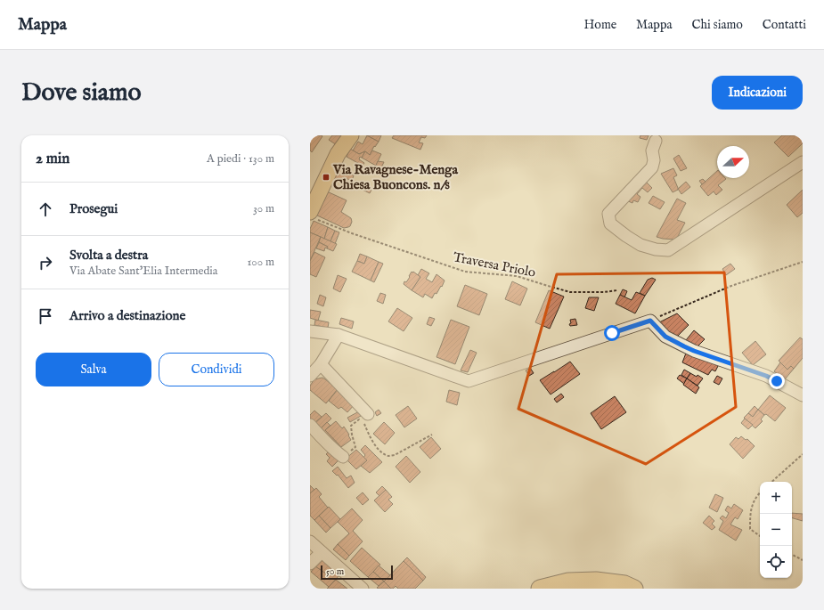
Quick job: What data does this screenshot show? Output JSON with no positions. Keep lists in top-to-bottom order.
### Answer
{
  "streets": {
    "path": ["Traversa Priolo"]
  },
  "places": {
    "transit": ["Via Ravagnese-Menga Chiesa Buoncons. n/s"]
  },
  "scale_bar": "50 m",
  "north": "right",
  "page": {
    "header": "Mappa",
    "nav": [
      "Home",
      "Mappa",
      "Chi siamo",
      "Contatti"
    ],
    "buttons": [
      "Indicazioni",
      ["Salva", "Condividi"]
    ],
    "title": "Dove siamo",
    "heading": ["2 min", "A piedi · 130 m"],
    "list": [
      ["Prosegui", "30 m"],
      ["Svolta a destra", "Via Abate Sant'Elia Intermedia", "100 m"],
      "Arrivo a destinazione"
    ],
    "map_buttons": ["+", "−"],
    "scale": "50 m"
  }
}
